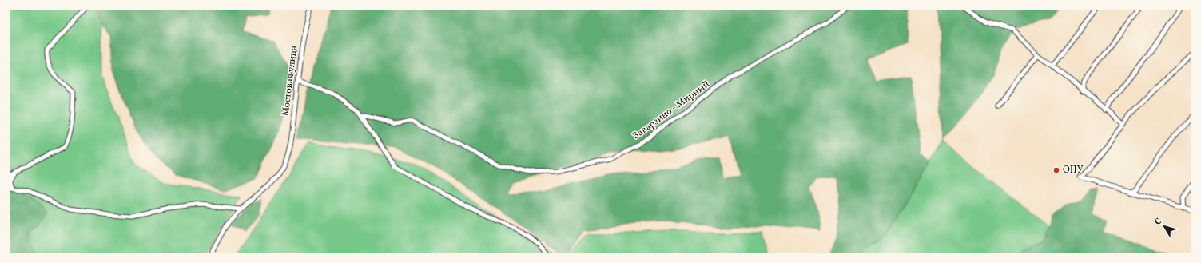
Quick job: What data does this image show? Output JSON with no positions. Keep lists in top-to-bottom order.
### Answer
{
  "streets": {
    "street": ["Мостовая улица", "Заварзино - Мирный"]
  },
  "places": ["ОПУ"],
  "north": "top left"
}
